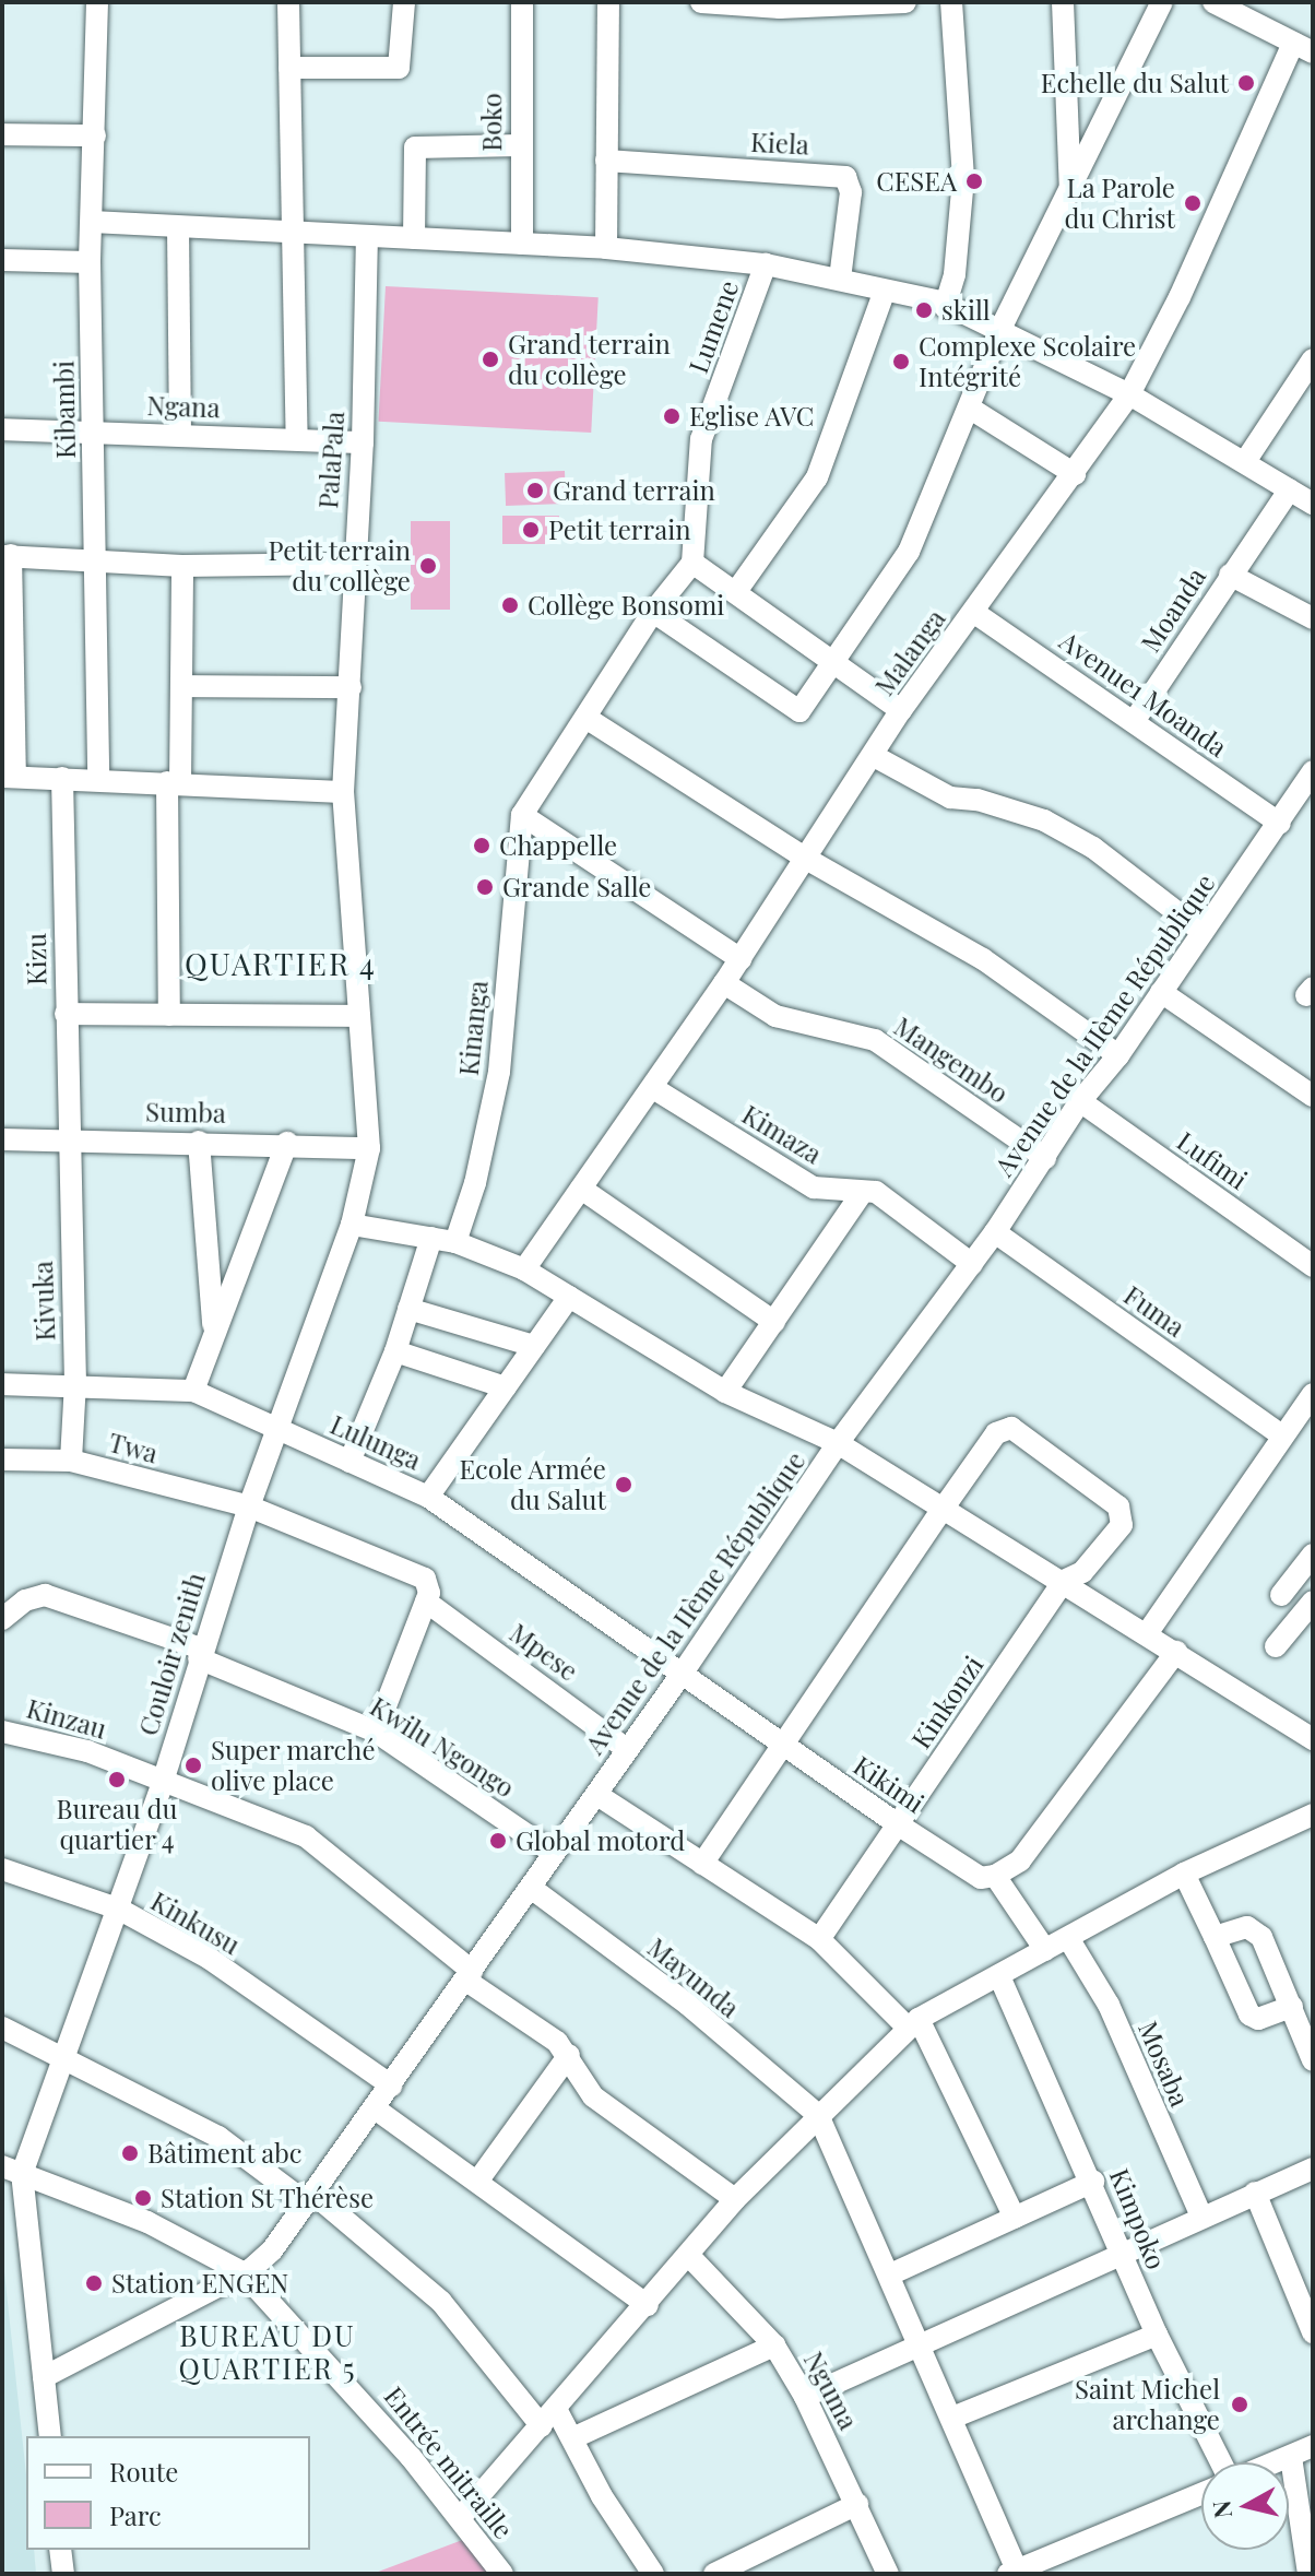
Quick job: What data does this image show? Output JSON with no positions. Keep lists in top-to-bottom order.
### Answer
{
  "streets": {
    "street": [
      "Boko",
      "Kiela",
      "Lumene",
      "Ngana",
      "Kibambi",
      "PalaPala",
      "Moanda",
      "Malanga",
      "Avenue1 Moanda",
      "Kizu",
      "Avenue de la IIème République",
      "Kinanga",
      "Mangembo",
      "Sumba",
      "Kimaza",
      "Lufimi",
      "Kivuka",
      "Fuma",
      "Lulunga",
      "Twa",
      "Mpese",
      "Couloir zenith",
      "Kinkonzi",
      "Kinzau",
      "Kwilu Ngongo",
      "Kikimi",
      "Kinkusu",
      "Mayunda",
      "Mosaba",
      "Kimpoko",
      "Nguma",
      "Entrée mitraille"
    ]
  },
  "crossings": [
    ["Lumene", "Kinanga"],
    ["Ngana", "Kibambi"],
    ["Ngana", "PalaPala"],
    ["Moanda", "Avenue1 Moanda"],
    ["Malanga", "Avenue1 Moanda"],
    ["Malanga", "Mangembo"],
    ["Malanga", "Kimaza"],
    ["Avenue1 Moanda", "Avenue de la IIème République"],
    ["Kizu", "Sumba"],
    ["Kizu", "Kivuka"],
    ["Avenue de la IIème République", "Mangembo"],
    ["Avenue de la IIème République", "Kimaza"],
    ["Avenue de la IIème République", "Lufimi"],
    ["Avenue de la IIème République", "Fuma"],
    ["Avenue de la IIème République", "Lulunga"],
    ["Avenue de la IIème République", "Mpese"],
    ["Avenue de la IIème République", "Kwilu Ngongo"],
    ["Avenue de la IIème République", "Kikimi"],
    ["Avenue de la IIème République", "Kinkusu"],
    ["Avenue de la IIème République", "Mayunda"],
    ["Avenue de la IIème République", "Entrée mitraille"],
    ["Sumba", "Kivuka"],
    ["Sumba", "Couloir zenith"],
    ["Kivuka", "Lulunga"],
    ["Kivuka", "Twa"],
    ["Lulunga", "Couloir zenith"],
    ["Lulunga", "Kikimi"],
    ["Twa", "Mpese"],
    ["Twa", "Couloir zenith"],
    ["Mpese", "Couloir zenith"],
    ["Couloir zenith", "Kinzau"],
    ["Couloir zenith", "Kwilu Ngongo"],
    ["Couloir zenith", "Kinkusu"],
    ["Kinkonzi", "Kikimi"]
  ],
  "districts": ["QUARTIER 4", "BUREAU DU QUARTIER 5"],
  "places": [
    "Echelle du Salut",
    "CESEA",
    "La Parole du Christ",
    "skill",
    "Grand terrain du collège",
    "Complexe Scolaire Intégrité",
    "Eglise AVC",
    "Grand terrain",
    "Petit terrain",
    "Petit terrain du collège",
    "Collège Bonsomi",
    "Chappelle",
    "Grande Salle",
    "Ecole Armée du Salut",
    "Super marché olive place",
    "Bureau du quartier 4",
    "Global motord",
    "Bâtiment abc",
    "Station St Thérèse",
    "Station ENGEN",
    "Saint Michel archange"
  ],
  "legend": ["Route", "Parc"],
  "north": "left"
}
